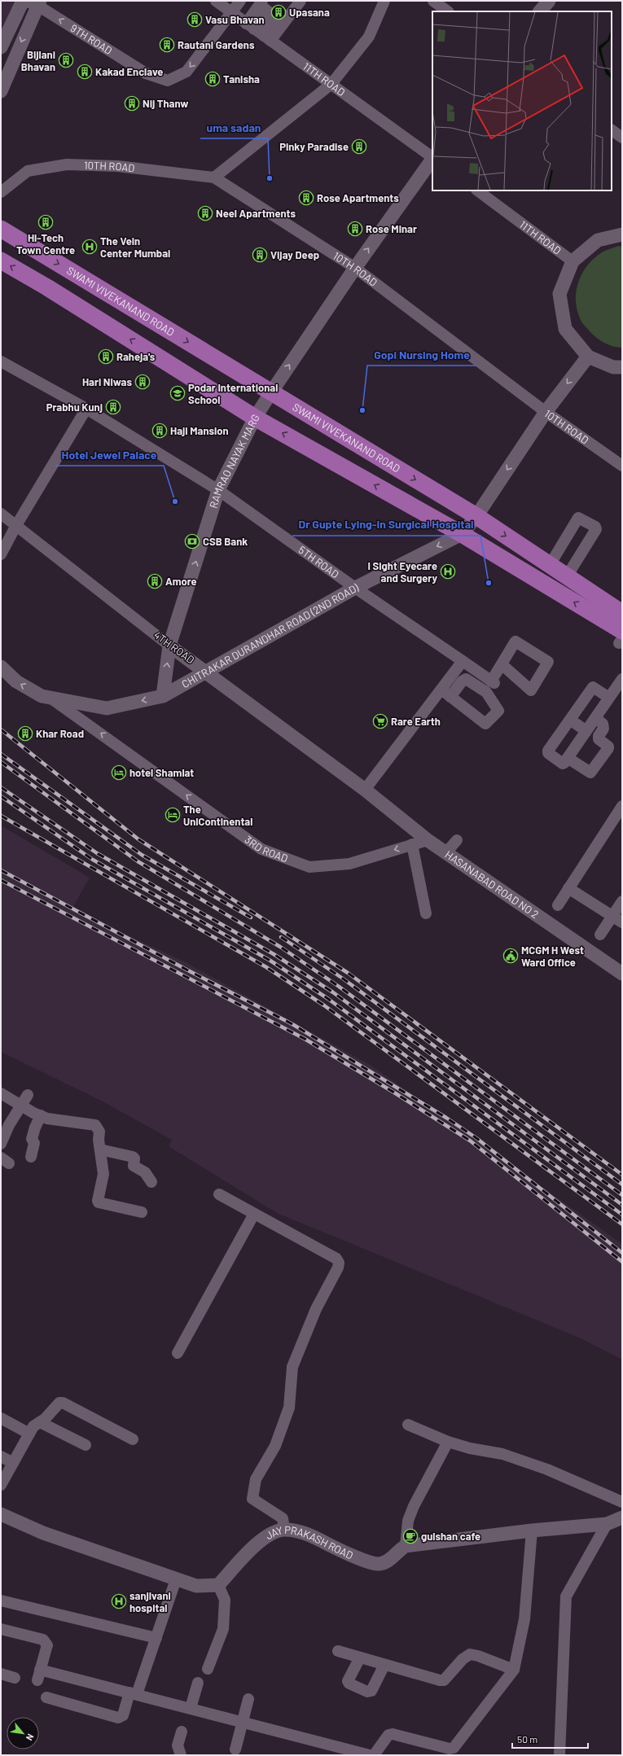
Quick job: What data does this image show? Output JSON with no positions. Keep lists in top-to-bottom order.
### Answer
{
  "streets": {
    "main road": ["SWAMI VIVEKANAND ROAD"],
    "street": [
      "9TH ROAD",
      "11TH ROAD",
      "10TH ROAD",
      "RAMRAO NAYAK MARG",
      "5TH ROAD",
      "CHITRAKAR DURANDHAR ROAD (2ND ROAD)",
      "4TH ROAD",
      "3RD ROAD",
      "HASANABAD ROAD NO 2",
      "JAY PRAKASH ROAD"
    ]
  },
  "crossings": [
    ["9TH ROAD", "11TH ROAD"],
    ["10TH ROAD", "RAMRAO NAYAK MARG"],
    ["10TH ROAD", "CHITRAKAR DURANDHAR ROAD (2ND ROAD)"],
    ["SWAMI VIVEKANAND ROAD", "RAMRAO NAYAK MARG"],
    ["SWAMI VIVEKANAND ROAD", "CHITRAKAR DURANDHAR ROAD (2ND ROAD)"],
    ["RAMRAO NAYAK MARG", "5TH ROAD"],
    ["RAMRAO NAYAK MARG", "CHITRAKAR DURANDHAR ROAD (2ND ROAD)"],
    ["RAMRAO NAYAK MARG", "4TH ROAD"],
    ["5TH ROAD", "CHITRAKAR DURANDHAR ROAD (2ND ROAD)"],
    ["CHITRAKAR DURANDHAR ROAD (2ND ROAD)", "4TH ROAD"],
    ["CHITRAKAR DURANDHAR ROAD (2ND ROAD)", "3RD ROAD"],
    ["4TH ROAD", "HASANABAD ROAD NO 2"],
    ["3RD ROAD", "HASANABAD ROAD NO 2"]
  ],
  "one_way": [
    "9TH ROAD",
    "RAMRAO NAYAK MARG",
    "CHITRAKAR DURANDHAR ROAD (2ND ROAD)",
    "3RD ROAD"
  ],
  "places": {
    "building": [
      "Upasana",
      "Vasu Bhavan",
      "Rautani Gardens",
      "Bijlani Bhavan",
      "Kakad Enclave",
      "Tanisha",
      "Nij Thanw",
      "Pinky Paradise",
      "Rose Apartments",
      "Neel Apartments",
      "Hi-Tech Town Centre",
      "Rose Minar",
      "Vijay Deep",
      "Raheja's",
      "Hari Niwas",
      "Prabhu Kunj",
      "Haji Mansion",
      "Amore",
      "Khar Road"
    ],
    "other": [
      "uma sadan",
      "Gopi Nursing Home",
      "Hotel Jewel Palace",
      "Dr Gupte Lying-In Surgical Hospital"
    ],
    "hospital": ["The Vein Center Mumbai", "I Sight Eyecare and Surgery", "sanjivani hospital"],
    "school or university": ["Podar International School"],
    "bank": ["CSB Bank"],
    "supermarket": ["Rare Earth"],
    "hotel": ["hotel Shamlat", "The UniContinental"],
    "public building": ["MCGM H West Ward Office"],
    "cafe": ["gulshan cafe"]
  },
  "scale_bar": "50 m",
  "north": "bottom right"
}
